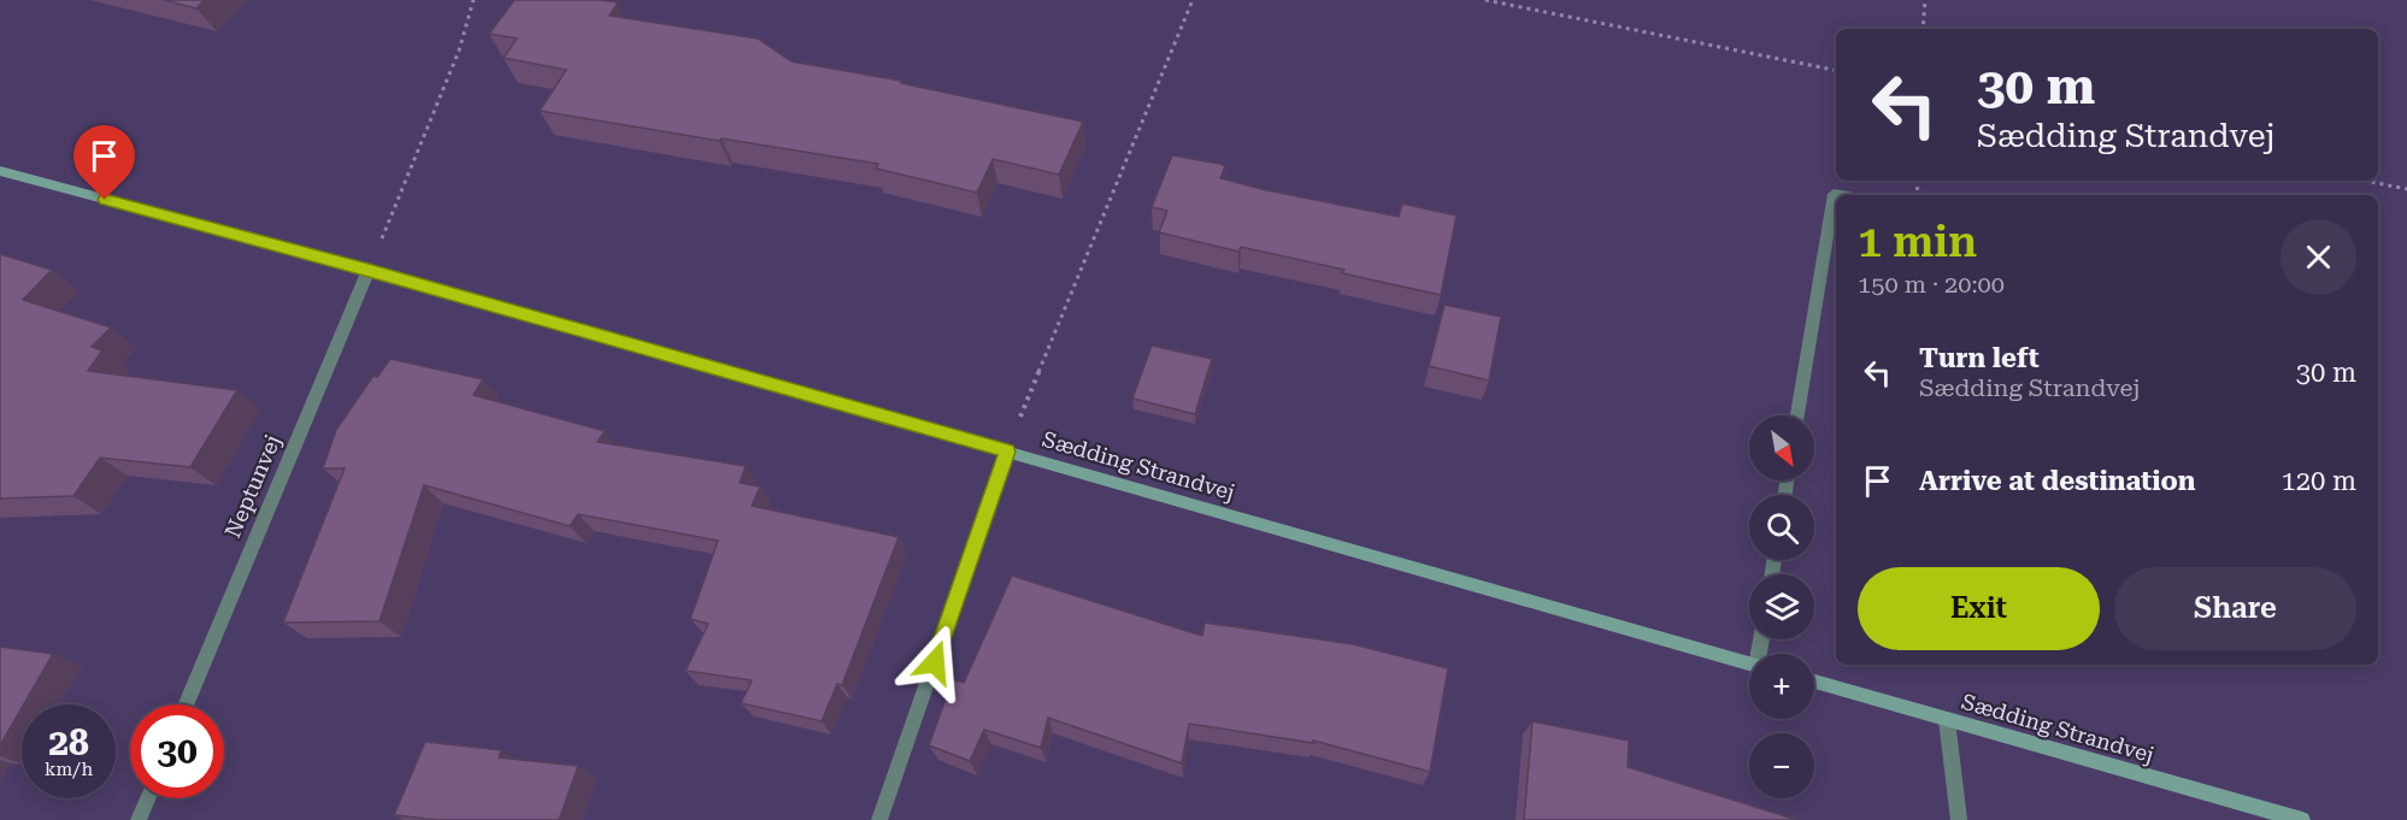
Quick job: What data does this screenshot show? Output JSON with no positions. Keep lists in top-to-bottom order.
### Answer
{
  "streets": {
    "street": ["Sædding Strandvej", "Neptunvej"]
  },
  "crossings": [
    ["Sædding Strandvej", "Neptunvej"]
  ],
  "north": "bottom right",
  "page": {
    "turn": ["30 m", "Sædding Strandvej"],
    "heading": ["1 min", "150 m · 20:00"],
    "list": [
      {
        "name": "Turn left",
        "note": "Sædding Strandvej",
        "value": "30 m"
      },
      {
        "name": "Arrive at destination",
        "value": "120 m"
      }
    ],
    "map_buttons": ["+", "−"],
    "buttons": ["Exit", "Share"],
    "speed": "28 km/h",
    "limit": "30"
  }
}
